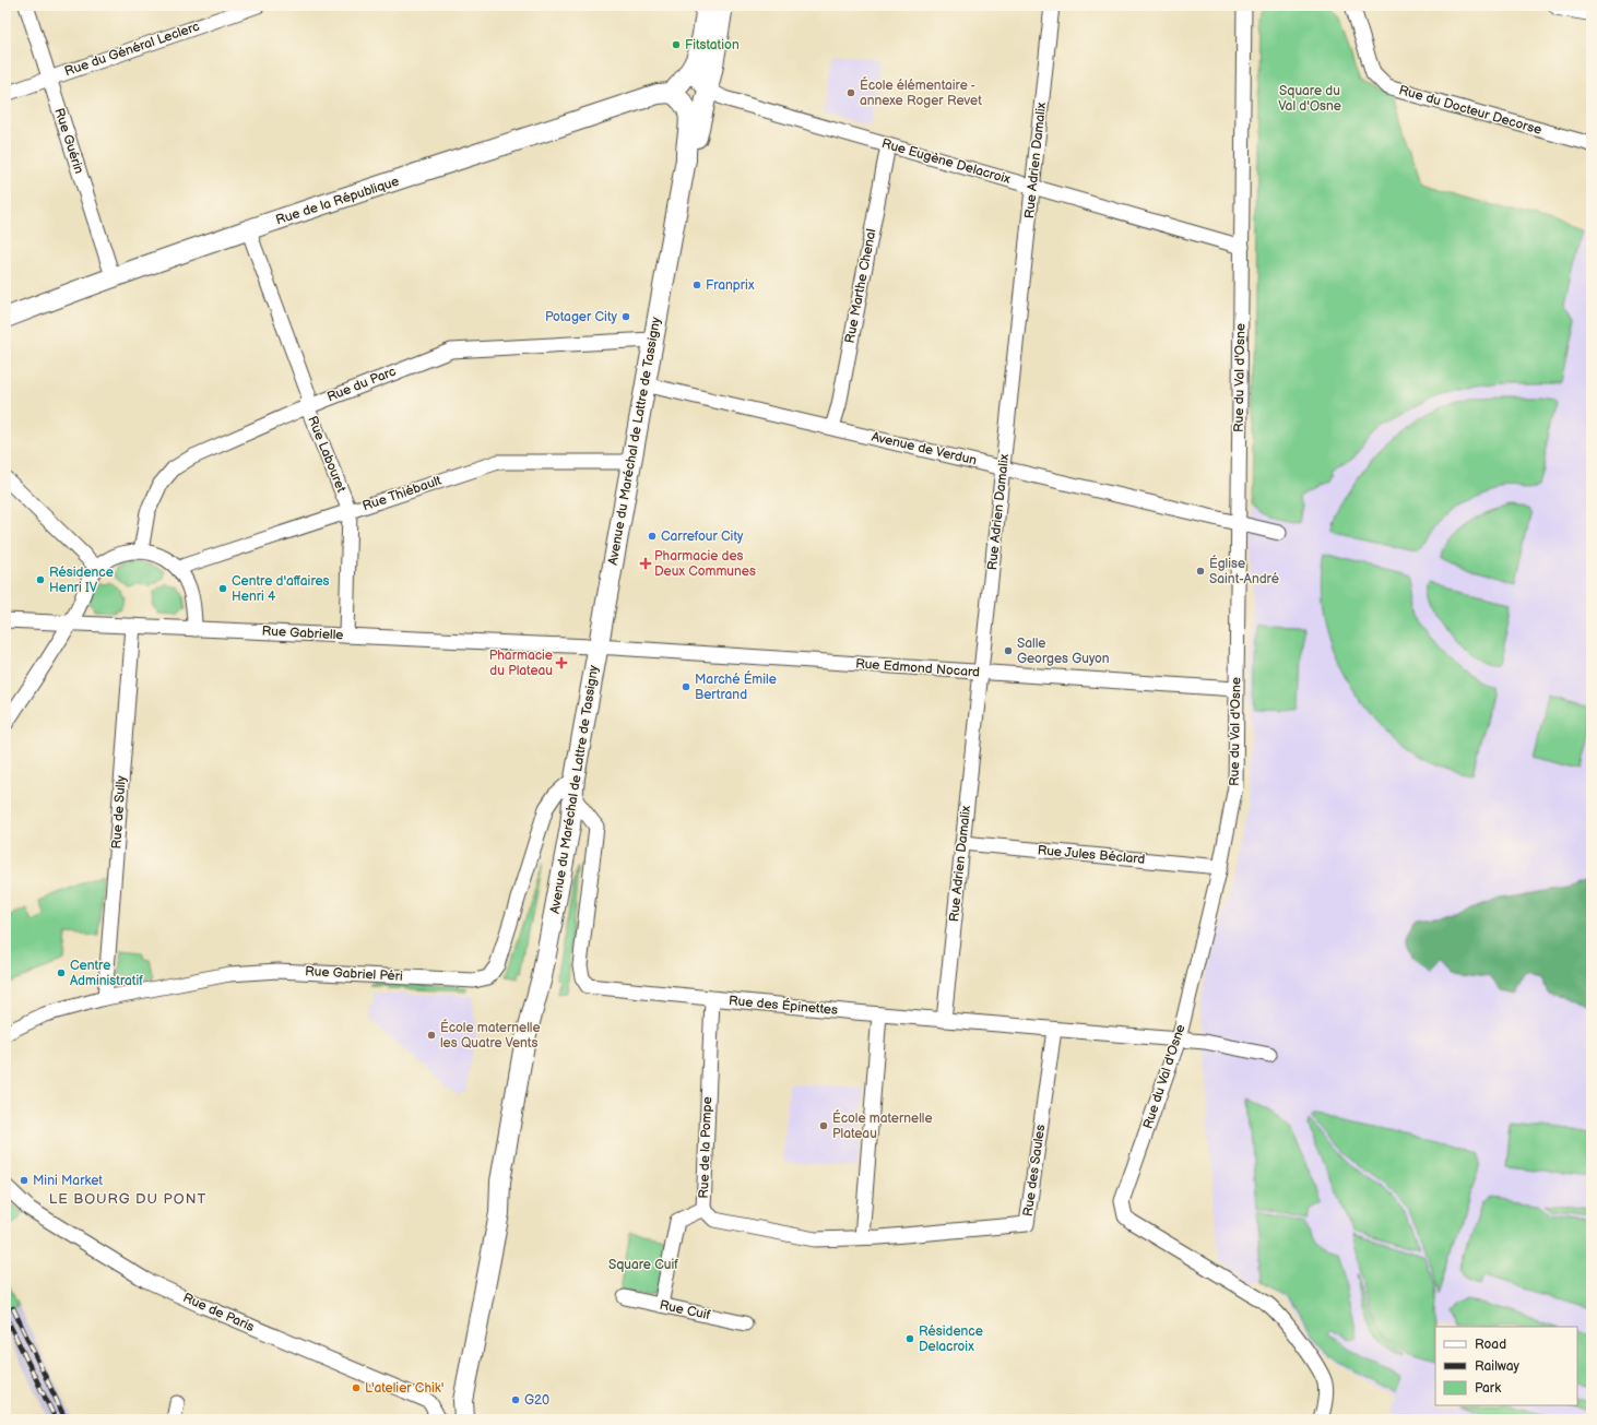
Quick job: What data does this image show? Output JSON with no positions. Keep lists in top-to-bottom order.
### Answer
{
  "streets": {
    "main road": ["Rue de la République", "Avenue du Maréchal de Lattre de Tassigny"],
    "street": [
      "Rue du Général Leclerc",
      "Rue du Docteur Decorse",
      "Rue Guérin",
      "Rue Adrien Damalix",
      "Rue Eugène Delacroix",
      "Rue Marthe Chenal",
      "Rue du Val d'Osne",
      "Rue du Parc",
      "Avenue de Verdun",
      "Rue Labouret",
      "Rue Thiébault",
      "Rue Gabrielle",
      "Rue Edmond Nocard",
      "Rue de Sully",
      "Rue Jules Béclard",
      "Rue Gabriel Péri",
      "Rue des Épinettes",
      "Rue de la Pompe",
      "Rue des Saules",
      "Rue Cuif",
      "Rue de Paris"
    ]
  },
  "crossings": [
    ["Rue du Général Leclerc", "Rue Guérin"],
    ["Rue Guérin", "Rue de la République"],
    ["Rue Adrien Damalix", "Rue Eugène Delacroix"],
    ["Rue Adrien Damalix", "Avenue de Verdun"],
    ["Rue Adrien Damalix", "Rue Edmond Nocard"],
    ["Rue Adrien Damalix", "Rue Jules Béclard"],
    ["Rue Adrien Damalix", "Rue des Épinettes"],
    ["Rue Eugène Delacroix", "Rue Marthe Chenal"],
    ["Rue Eugène Delacroix", "Rue du Val d'Osne"],
    ["Rue Eugène Delacroix", "Avenue du Maréchal de Lattre de Tassigny"],
    ["Rue de la République", "Avenue du Maréchal de Lattre de Tassigny"],
    ["Rue de la République", "Rue Labouret"],
    ["Rue Marthe Chenal", "Avenue de Verdun"],
    ["Rue du Val d'Osne", "Avenue de Verdun"],
    ["Rue du Val d'Osne", "Rue Edmond Nocard"],
    ["Rue du Val d'Osne", "Rue Jules Béclard"],
    ["Rue du Val d'Osne", "Rue des Épinettes"],
    ["Rue du Parc", "Avenue du Maréchal de Lattre de Tassigny"],
    ["Rue du Parc", "Rue Labouret"],
    ["Avenue du Maréchal de Lattre de Tassigny", "Avenue de Verdun"],
    ["Avenue du Maréchal de Lattre de Tassigny", "Rue Thiébault"],
    ["Avenue du Maréchal de Lattre de Tassigny", "Rue Gabrielle"],
    ["Avenue du Maréchal de Lattre de Tassigny", "Rue Edmond Nocard"],
    ["Avenue du Maréchal de Lattre de Tassigny", "Rue Gabriel Péri"],
    ["Avenue du Maréchal de Lattre de Tassigny", "Rue des Épinettes"],
    ["Rue Labouret", "Rue Thiébault"],
    ["Rue Labouret", "Rue Gabrielle"],
    ["Rue Gabrielle", "Rue Edmond Nocard"],
    ["Rue Gabrielle", "Rue de Sully"],
    ["Rue de Sully", "Rue Gabriel Péri"],
    ["Rue des Épinettes", "Rue de la Pompe"],
    ["Rue des Épinettes", "Rue des Saules"],
    ["Rue de la Pompe", "Rue Cuif"]
  ],
  "districts": ["LE BOURG DU PONT"],
  "parks": ["Square du Val d'Osne", "Square Cuif"],
  "places": {
    "other": [
      "Fitstation",
      "École élémentaire - annexe Roger Revet",
      "Franprix",
      "Potager City",
      "Carrefour City",
      "Église Saint-André",
      "Résidence Henri IV",
      "Centre d'affaires Henri 4",
      "Salle Georges Guyon",
      "Marché Émile Bertrand",
      "Centre Administratif",
      "École maternelle les Quatre Vents",
      "École maternelle Plateau",
      "Mini Market",
      "Résidence Delacroix",
      "L'atelier Chik'",
      "G20"
    ],
    "health": ["Pharmacie des Deux Communes", "Pharmacie du Plateau"]
  },
  "legend": ["Road", "Railway", "Park"]
}
